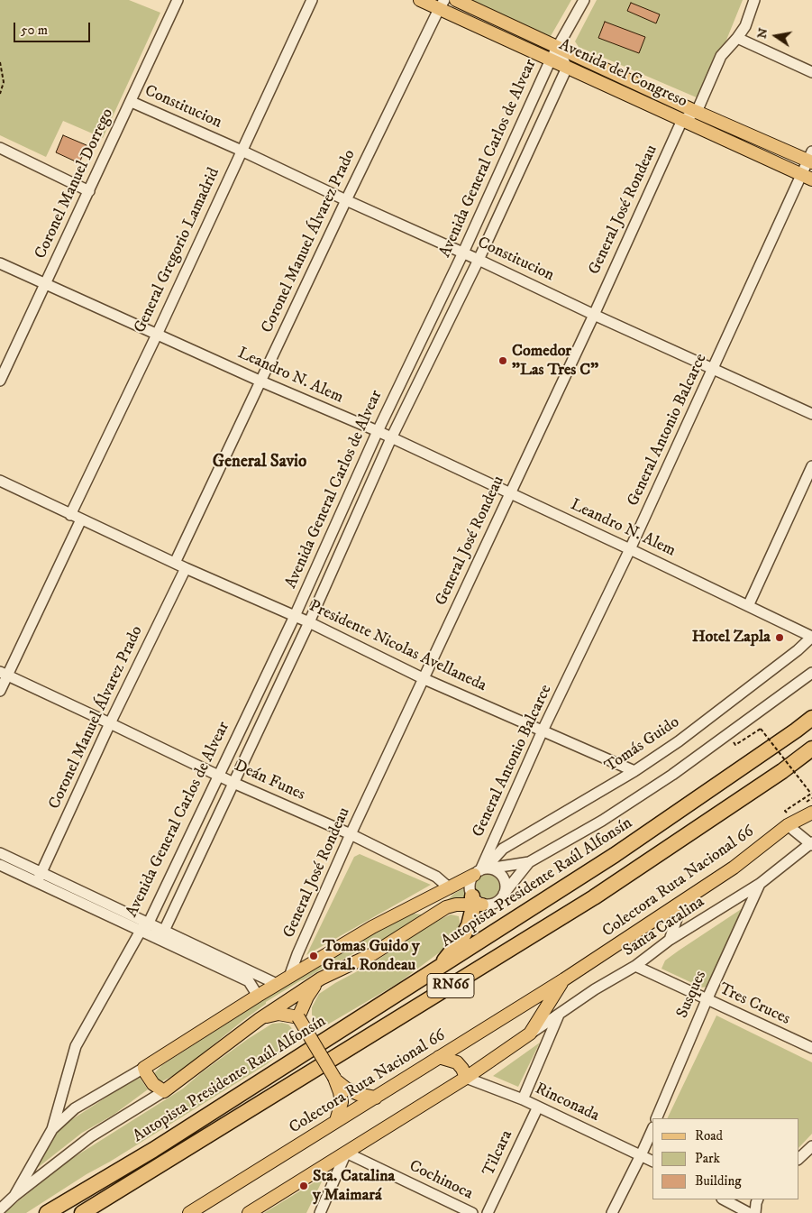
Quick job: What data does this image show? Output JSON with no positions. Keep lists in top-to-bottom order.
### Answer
{
  "streets": {
    "highway": ["Autopista Presidente Raúl Alfonsín", "RN66"],
    "main road": ["Avenida del Congreso", "Colectora Ruta Nacional 66"],
    "street": [
      "Constitucion",
      "Avenida General Carlos de Alvear",
      "Coronel Manuel Dorrego",
      "General José Rondeau",
      "Coronel Manuel Álvarez Prado",
      "General Gregorio Lamadrid",
      "Leandro N. Alem",
      "General Antonio Balcarce",
      "Presidente Nicolas Avellaneda",
      "Tomás Guido",
      "Deán Funes",
      "Santa Catalina",
      "Susques",
      "Tres Cruces",
      "Rinconada",
      "Tilcara",
      "Cochinoca"
    ]
  },
  "crossings": [
    ["Avenida del Congreso", "Avenida General Carlos de Alvear"],
    ["Avenida del Congreso", "General José Rondeau"],
    ["Avenida del Congreso", "Coronel Manuel Álvarez Prado"],
    ["Avenida del Congreso", "General Antonio Balcarce"],
    ["Constitucion", "Avenida General Carlos de Alvear"],
    ["Constitucion", "Coronel Manuel Dorrego"],
    ["Constitucion", "General José Rondeau"],
    ["Constitucion", "Coronel Manuel Álvarez Prado"],
    ["Constitucion", "General Gregorio Lamadrid"],
    ["Constitucion", "General Antonio Balcarce"],
    ["Avenida General Carlos de Alvear", "Leandro N. Alem"],
    ["Avenida General Carlos de Alvear", "Presidente Nicolas Avellaneda"],
    ["Avenida General Carlos de Alvear", "Deán Funes"],
    ["Coronel Manuel Dorrego", "Leandro N. Alem"],
    ["General José Rondeau", "Leandro N. Alem"],
    ["General José Rondeau", "Presidente Nicolas Avellaneda"],
    ["General José Rondeau", "Deán Funes"],
    ["Coronel Manuel Álvarez Prado", "Leandro N. Alem"],
    ["Coronel Manuel Álvarez Prado", "Presidente Nicolas Avellaneda"],
    ["Coronel Manuel Álvarez Prado", "Deán Funes"],
    ["General Gregorio Lamadrid", "Leandro N. Alem"],
    ["General Gregorio Lamadrid", "Presidente Nicolas Avellaneda"],
    ["Leandro N. Alem", "General Antonio Balcarce"],
    ["Leandro N. Alem", "Tomás Guido"],
    ["General Antonio Balcarce", "Presidente Nicolas Avellaneda"],
    ["General Antonio Balcarce", "Tomás Guido"],
    ["Presidente Nicolas Avellaneda", "Tomás Guido"],
    ["Colectora Ruta Nacional 66", "Santa Catalina"],
    ["Colectora Ruta Nacional 66", "Rinconada"],
    ["Colectora Ruta Nacional 66", "Cochinoca"],
    ["Santa Catalina", "Susques"],
    ["Santa Catalina", "Tres Cruces"],
    ["Susques", "Tres Cruces"],
    ["Rinconada", "Tilcara"]
  ],
  "districts": ["General Savio"],
  "places": [
    "Comedor \"Las Tres C\"",
    "Hotel Zapla",
    "Tomas Guido y Gral. Rondeau",
    "Sta. Catalina y Maimará"
  ],
  "legend": ["Road", "Park", "Building"],
  "scale_bar": "50 m",
  "north": "left"
}
